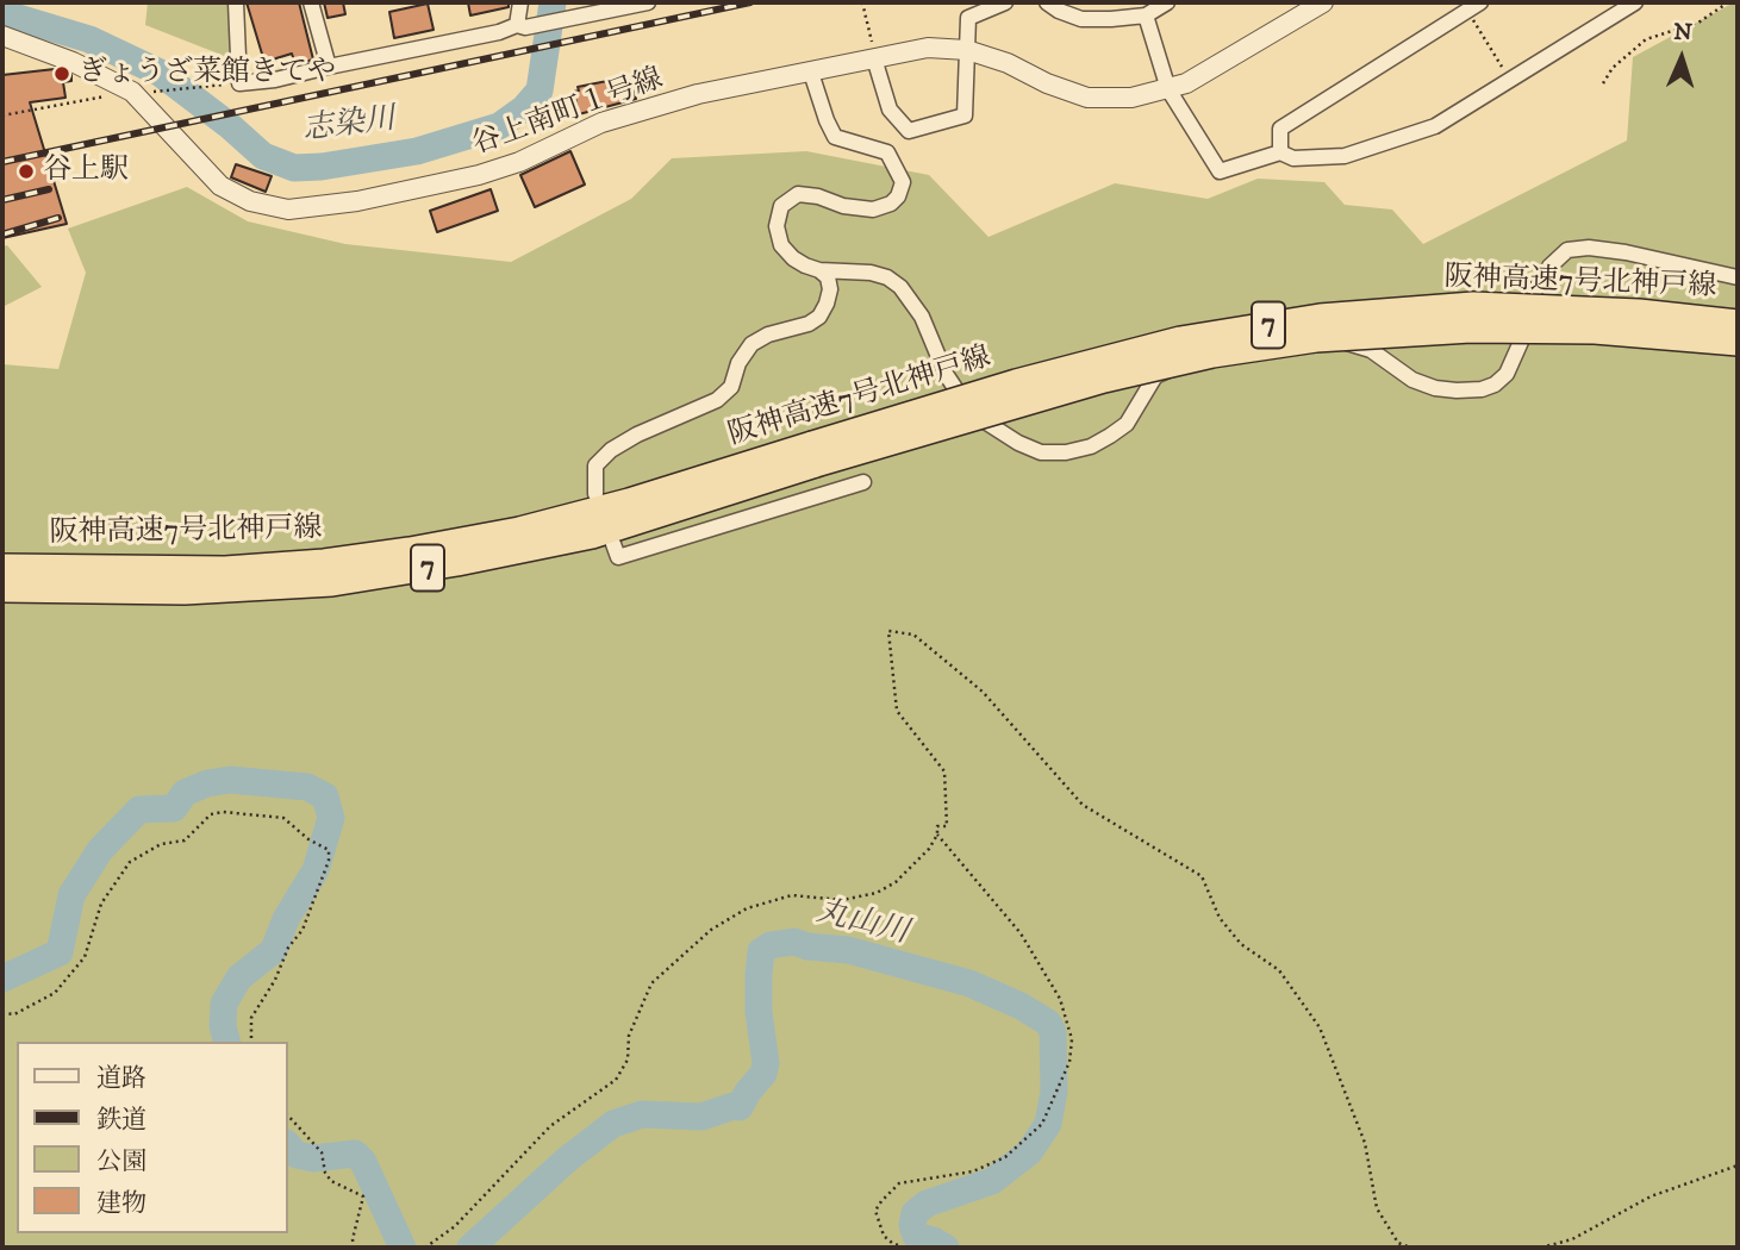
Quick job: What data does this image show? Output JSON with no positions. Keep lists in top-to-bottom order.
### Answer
{
  "streets": {
    "highway": ["阪神高速7号北神戸線", "7"],
    "street": ["谷上南町１号線"]
  },
  "water": ["志染川", "丸山川"],
  "places": ["ぎょうざ菜館きてや", "谷上駅"],
  "legend": [
    "道路",
    "鉄道",
    "公園",
    "建物"
  ],
  "north": "top"
}
